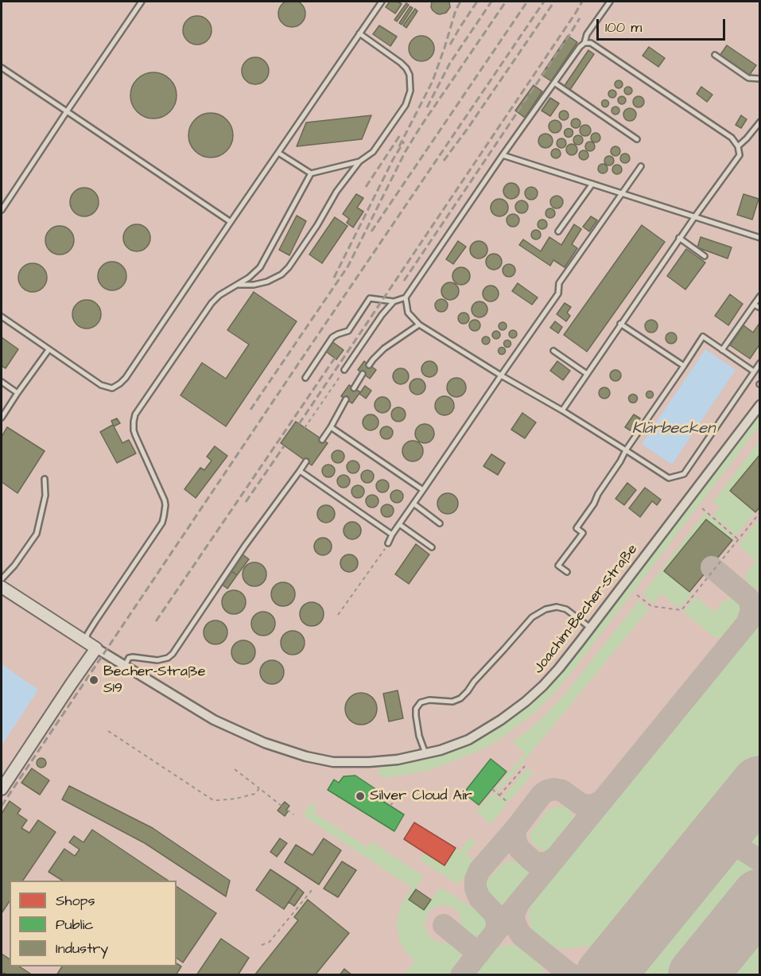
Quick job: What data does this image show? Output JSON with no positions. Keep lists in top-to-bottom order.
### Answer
{
  "streets": {
    "street": ["Joachim-Becher-Straße"]
  },
  "water": ["Klärbecken"],
  "places": ["Becher-Straße S19", "Silver Cloud Air"],
  "legend": ["Shops", "Public", "Industry"],
  "scale_bar": "100 m"
}
